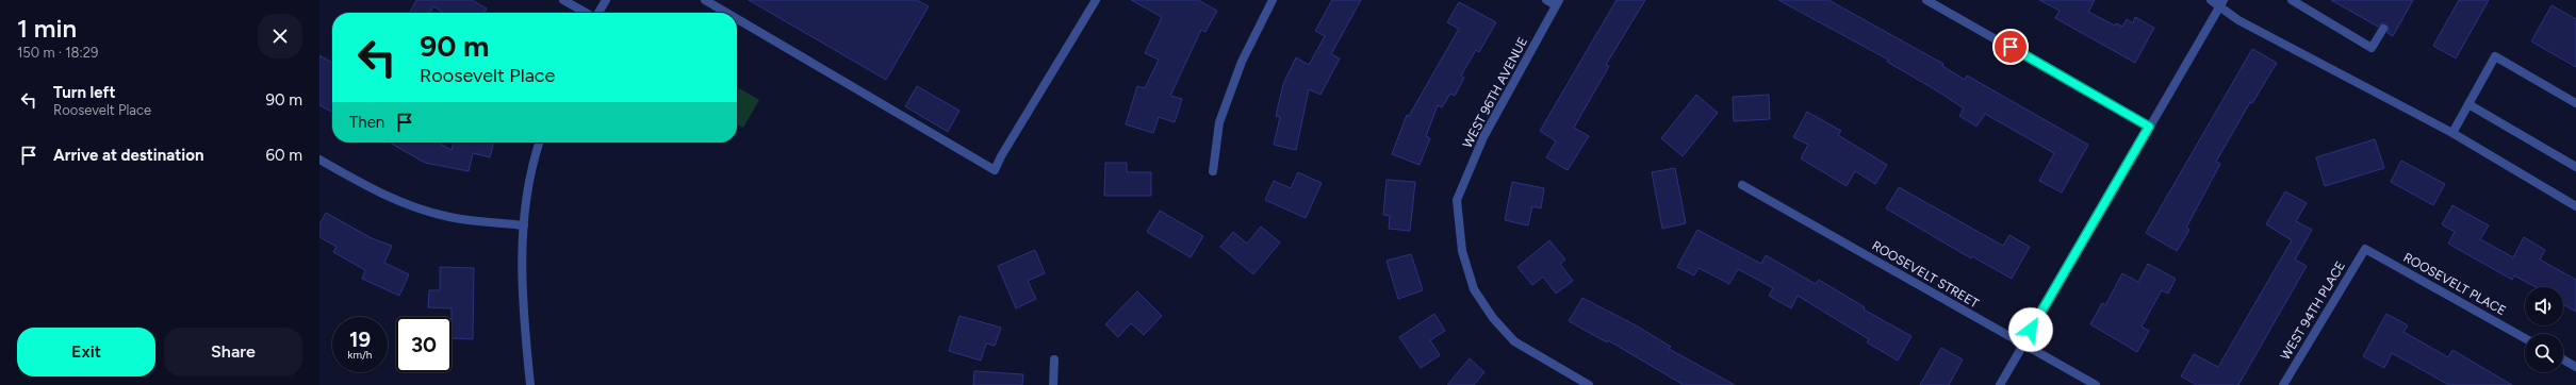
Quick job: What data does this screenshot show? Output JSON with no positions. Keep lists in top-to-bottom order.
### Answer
{
  "streets": {
    "street": [
      "WEST 96TH AVENUE",
      "ROOSEVELT STREET",
      "ROOSEVELT PLACE",
      "WEST 94TH PLACE"
    ]
  },
  "crossings": [
    ["ROOSEVELT PLACE", "WEST 94TH PLACE"]
  ],
  "page": {
    "heading": ["1 min", "150 m · 18:29"],
    "turn": ["90 m", "Roosevelt Place"],
    "list": [
      {
        "name": "Turn left",
        "note": "Roosevelt Place",
        "value": "90 m"
      },
      {
        "name": "Arrive at destination",
        "value": "60 m"
      }
    ],
    "then": "Then",
    "speed": "19 km/h",
    "limit": "30",
    "buttons": ["Exit", "Share"]
  }
}
